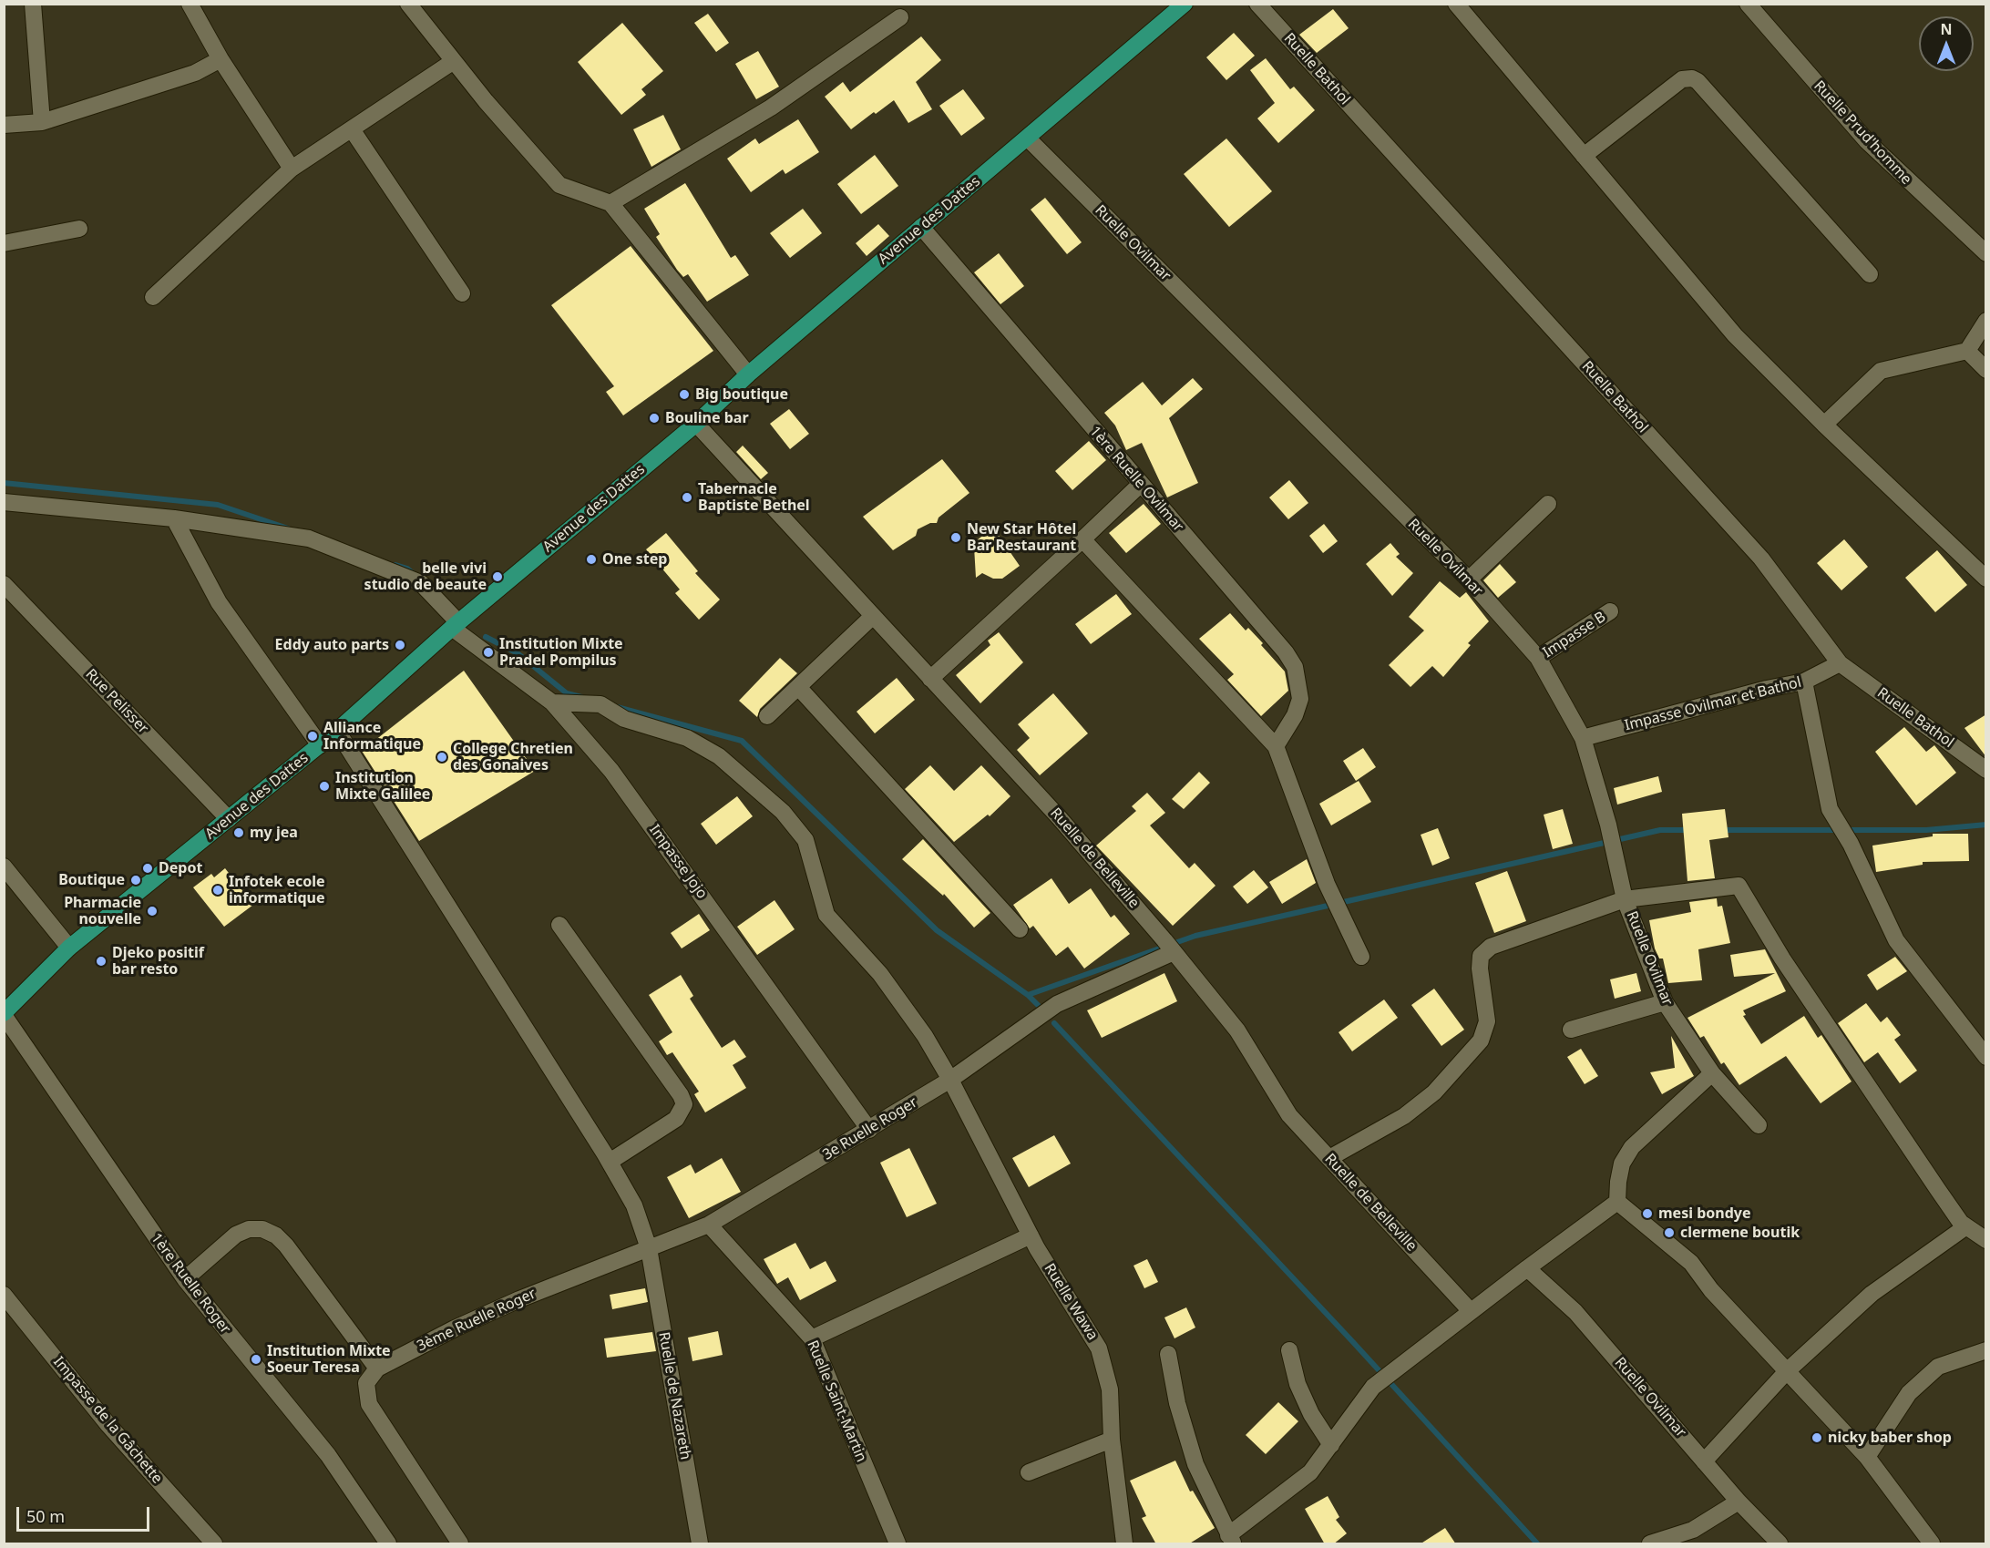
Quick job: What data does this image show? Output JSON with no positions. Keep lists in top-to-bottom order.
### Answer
{
  "streets": {
    "main road": ["Avenue des Dattes"],
    "street": [
      "Ruelle Bathol",
      "Ruelle Prud'homme",
      "Ruelle Ovilmar",
      "1ère Ruelle Ovilmar",
      "Impasse B",
      "Rue Pelisser",
      "Impasse Ovilmar et Bathol",
      "Ruelle de Belleville",
      "Impasse Jojo",
      "3e Ruelle Roger",
      "1ère Ruelle Roger",
      "Ruelle Wawa",
      "3ème Ruelle Roger",
      "Ruelle de Nazareth",
      "Ruelle Saint-Martin",
      "Impasse de la Gâchette"
    ]
  },
  "crossings": [
    ["Ruelle Bathol", "Impasse Ovilmar et Bathol"],
    ["Avenue des Dattes", "Ruelle Ovilmar"],
    ["Avenue des Dattes", "1ère Ruelle Ovilmar"],
    ["Avenue des Dattes", "Rue Pelisser"],
    ["Avenue des Dattes", "Ruelle de Belleville"],
    ["Avenue des Dattes", "Impasse Jojo"],
    ["Avenue des Dattes", "1ère Ruelle Roger"],
    ["Avenue des Dattes", "Ruelle de Nazareth"],
    ["Ruelle Ovilmar", "Impasse B"],
    ["Ruelle Ovilmar", "Impasse Ovilmar et Bathol"],
    ["Ruelle de Belleville", "3e Ruelle Roger"],
    ["Impasse Jojo", "3e Ruelle Roger"],
    ["Impasse Jojo", "Ruelle Wawa"],
    ["3e Ruelle Roger", "Ruelle Wawa"],
    ["3e Ruelle Roger", "3ème Ruelle Roger"],
    ["3e Ruelle Roger", "Ruelle Saint-Martin"],
    ["3ème Ruelle Roger", "Ruelle de Nazareth"],
    ["3ème Ruelle Roger", "Ruelle Saint-Martin"]
  ],
  "places": [
    "Big boutique",
    "Bouline bar",
    "Tabernacle Baptiste Bethel",
    "New Star Hôtel Bar Restaurant",
    "One step",
    "belle vivi studio de beaute",
    "Eddy auto parts",
    "Institution Mixte Pradel Pompilus",
    "Alliance Informatique",
    "College Chretien des Gonaives",
    "Institution Mixte Galilee",
    "my jea",
    "Depot",
    "Boutique",
    "Infotek ecole informatique",
    "Pharmacie nouvelle",
    "Djeko positif bar resto",
    "mesi bondye",
    "clermene boutik",
    "Institution Mixte Soeur Teresa",
    "nicky baber shop"
  ],
  "scale_bar": "50 m",
  "north": "top"
}
